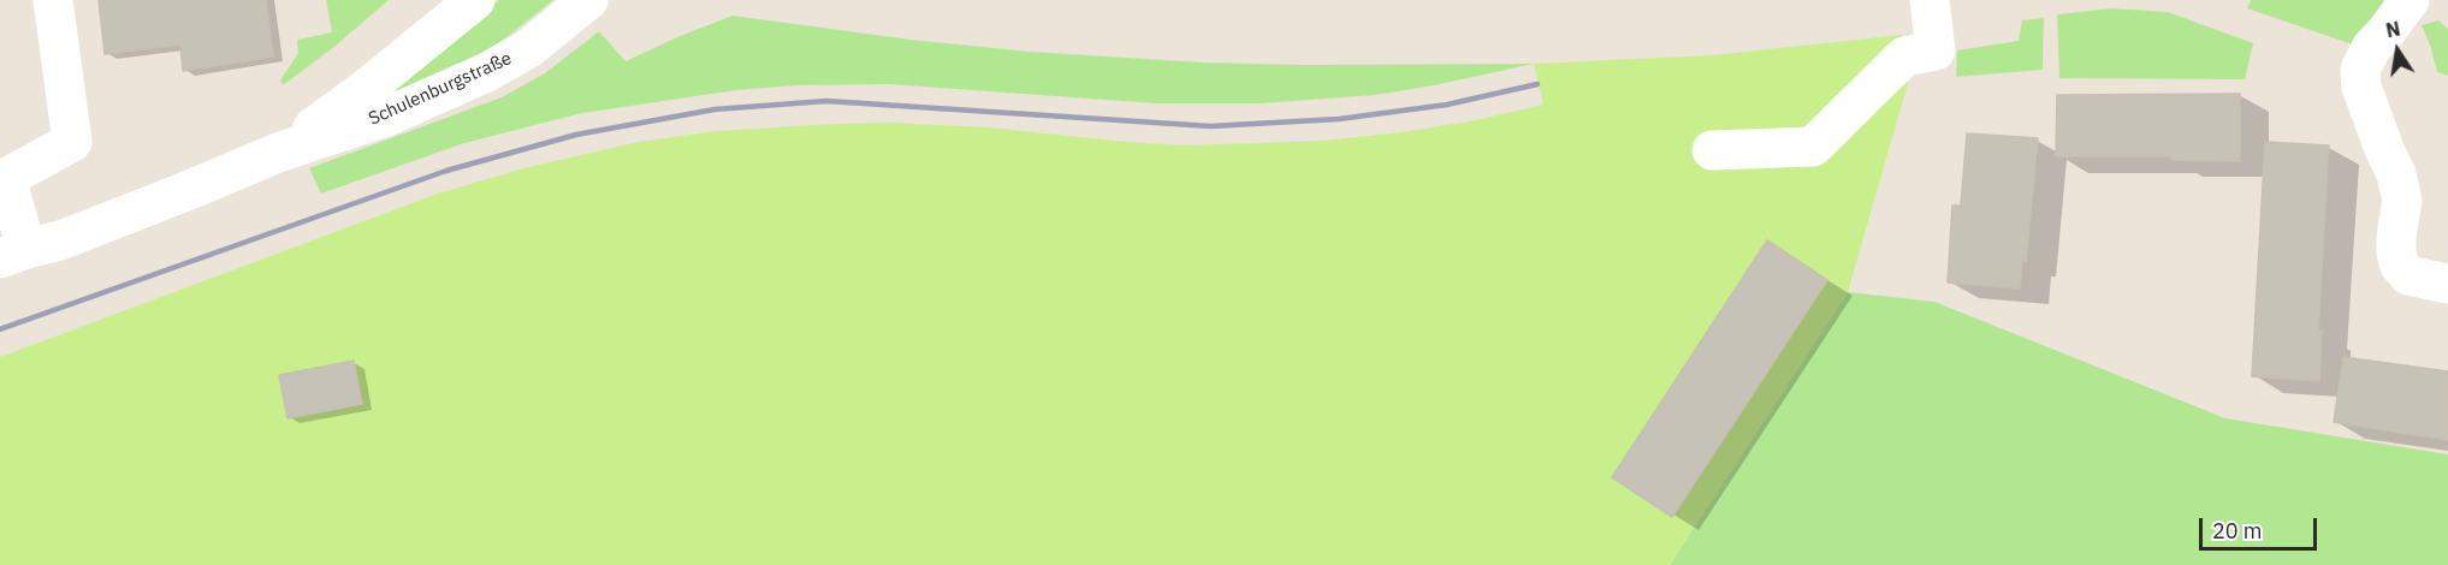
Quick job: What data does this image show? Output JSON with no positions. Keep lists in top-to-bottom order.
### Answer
{
  "streets": {
    "street": ["Schulenburgstraße"]
  },
  "scale_bar": "20 m",
  "north": "top"
}
